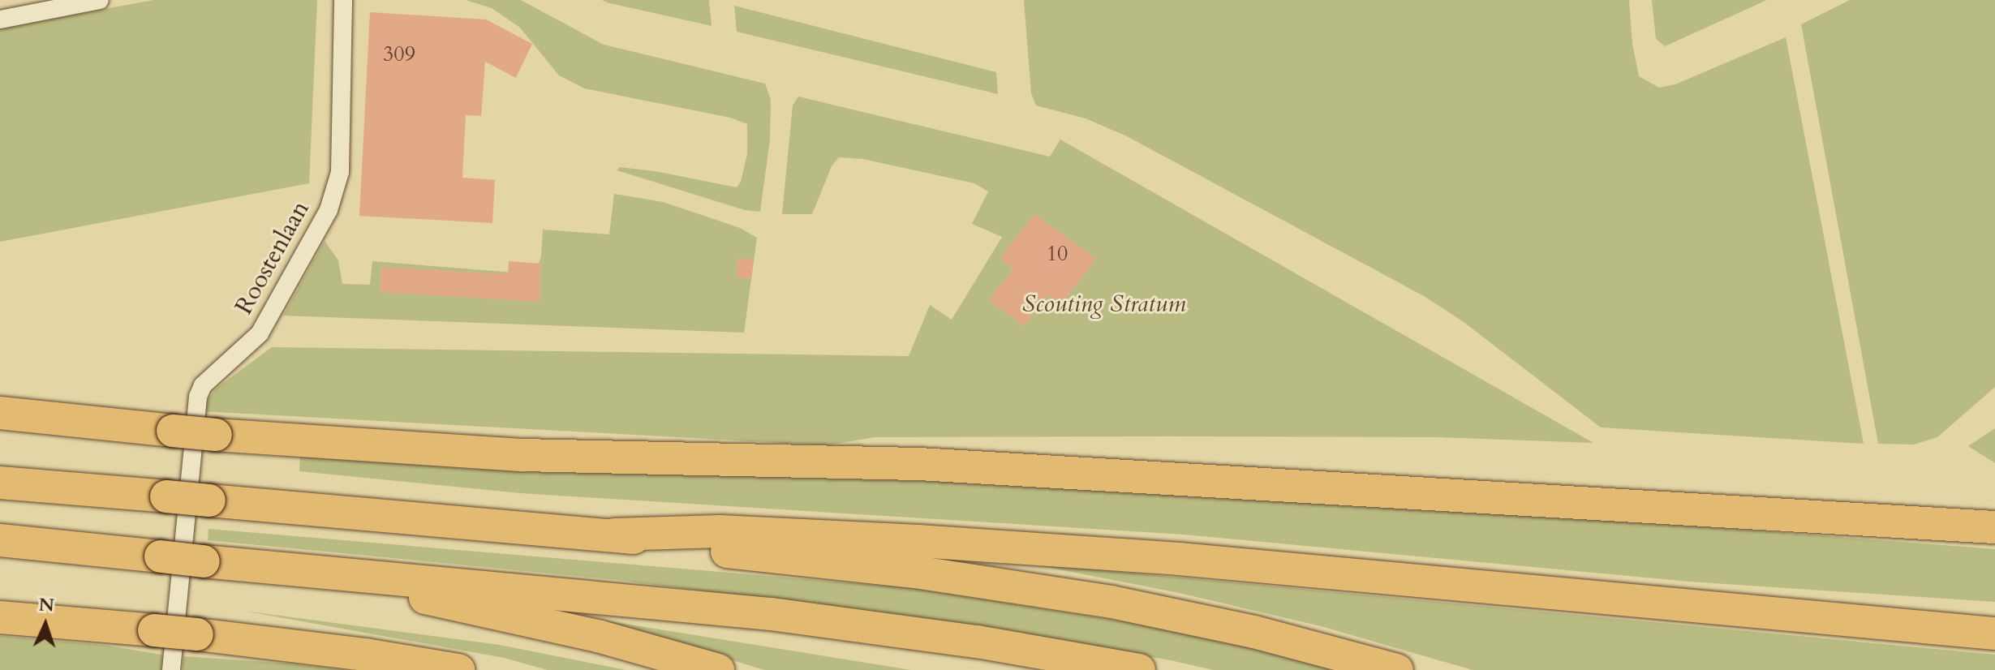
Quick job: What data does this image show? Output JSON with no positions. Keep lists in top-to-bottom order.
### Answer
{
  "streets": {
    "street": ["Roostenlaan"]
  },
  "parks": ["Scouting Stratum"],
  "house_numbers": ["309", "10"],
  "north": "top"
}
